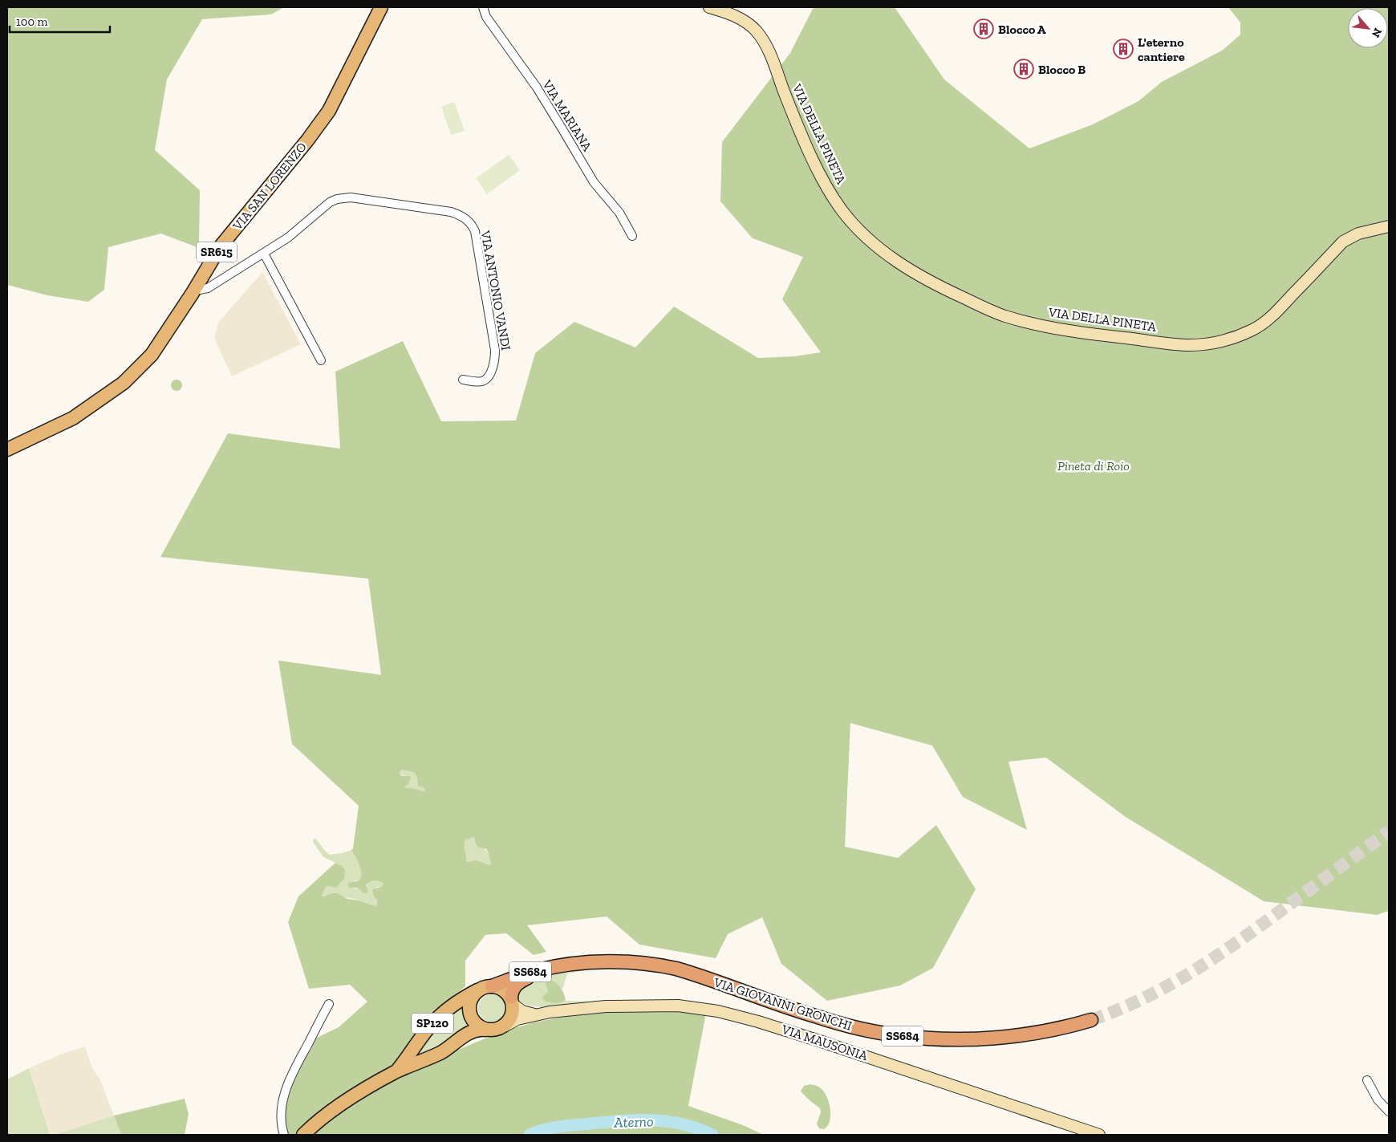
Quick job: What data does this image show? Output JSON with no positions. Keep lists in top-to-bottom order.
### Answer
{
  "streets": {
    "highway": ["SS684", "VIA GIOVANNI GRONCHI"],
    "main road": [
      "VIA DELLA PINETA",
      "VIA SAN LORENZO",
      "SR615",
      "SP120",
      "VIA MAUSONIA"
    ],
    "street": ["VIA MARIANA", "VIA ANTONIO VANDI"]
  },
  "crossings": [
    ["VIA SAN LORENZO", "VIA ANTONIO VANDI"],
    ["VIA GIOVANNI GRONCHI", "SP120"],
    ["VIA GIOVANNI GRONCHI", "VIA MAUSONIA"]
  ],
  "water": ["Aterno"],
  "parks": ["Pineta di Roio"],
  "places": {
    "building": ["Blocco A", "L'eterno cantiere", "Blocco B"]
  },
  "scale_bar": "100 m",
  "north": "bottom right"
}
